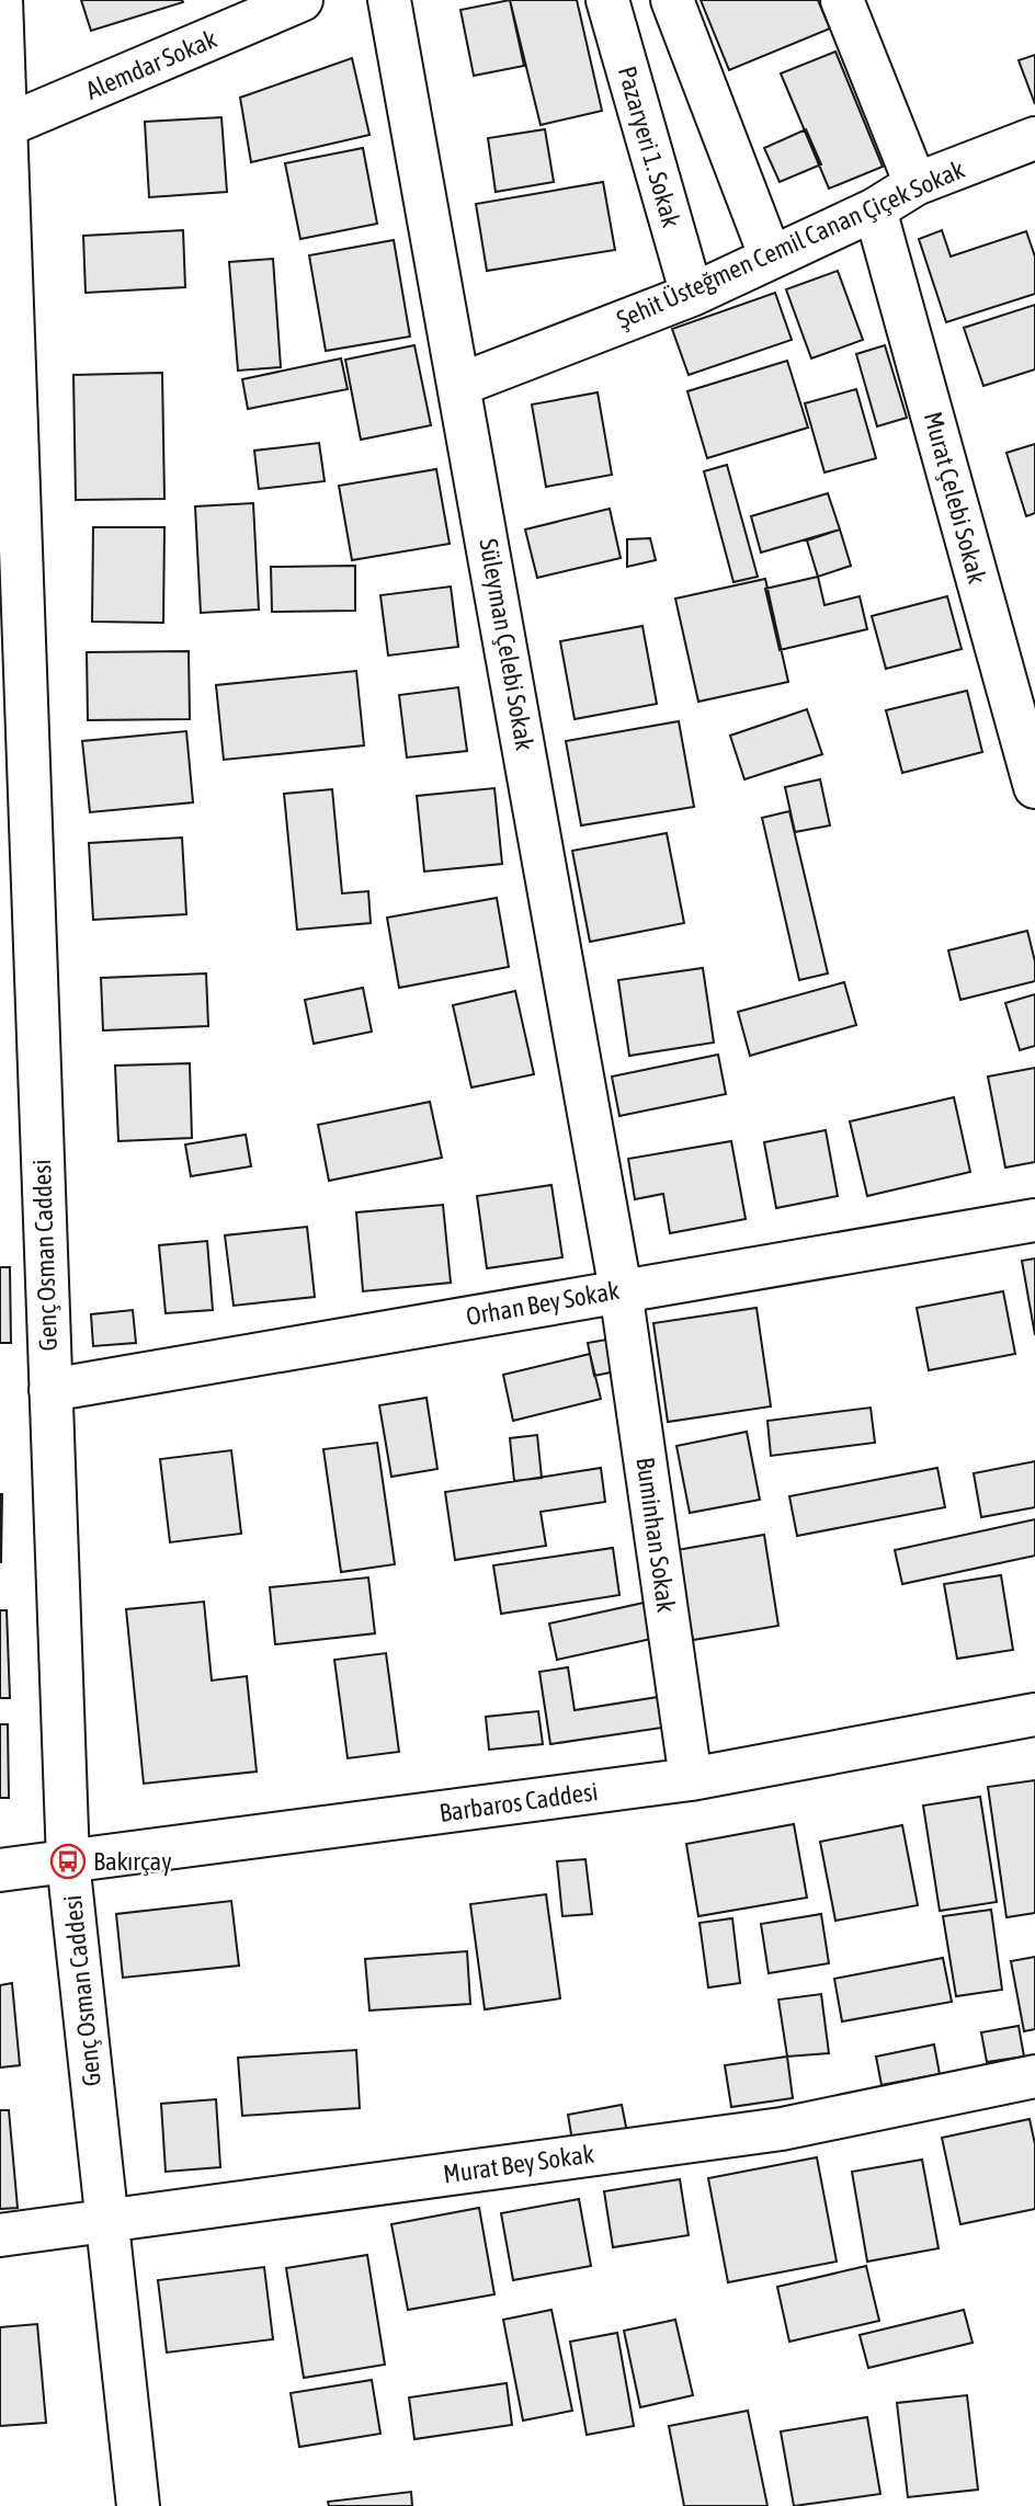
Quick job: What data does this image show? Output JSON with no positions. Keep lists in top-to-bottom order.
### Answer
{
  "streets": {
    "street": [
      "Alemdar Sokak",
      "Pazaryeri 1. Sokak",
      "Şehit Üsteğmen Cemil Canan Çiçek Sokak",
      "Murat Çelebi Sokak",
      "Süleyman Çelebi Sokak",
      "Genç Osman Caddesi",
      "Orhan Bey Sokak",
      "Buminhan Sokak",
      "Barbaros Caddesi",
      "Murat Bey Sokak"
    ]
  },
  "crossings": [
    ["Alemdar Sokak", "Genç Osman Caddesi"],
    ["Pazaryeri 1. Sokak", "Şehit Üsteğmen Cemil Canan Çiçek Sokak"],
    ["Şehit Üsteğmen Cemil Canan Çiçek Sokak", "Murat Çelebi Sokak"],
    ["Şehit Üsteğmen Cemil Canan Çiçek Sokak", "Süleyman Çelebi Sokak"],
    ["Süleyman Çelebi Sokak", "Orhan Bey Sokak"],
    ["Süleyman Çelebi Sokak", "Buminhan Sokak"],
    ["Genç Osman Caddesi", "Orhan Bey Sokak"],
    ["Genç Osman Caddesi", "Barbaros Caddesi"],
    ["Genç Osman Caddesi", "Murat Bey Sokak"],
    ["Orhan Bey Sokak", "Buminhan Sokak"],
    ["Buminhan Sokak", "Barbaros Caddesi"]
  ],
  "places": {
    "bus stop": ["Bakırçay"]
  }
}
